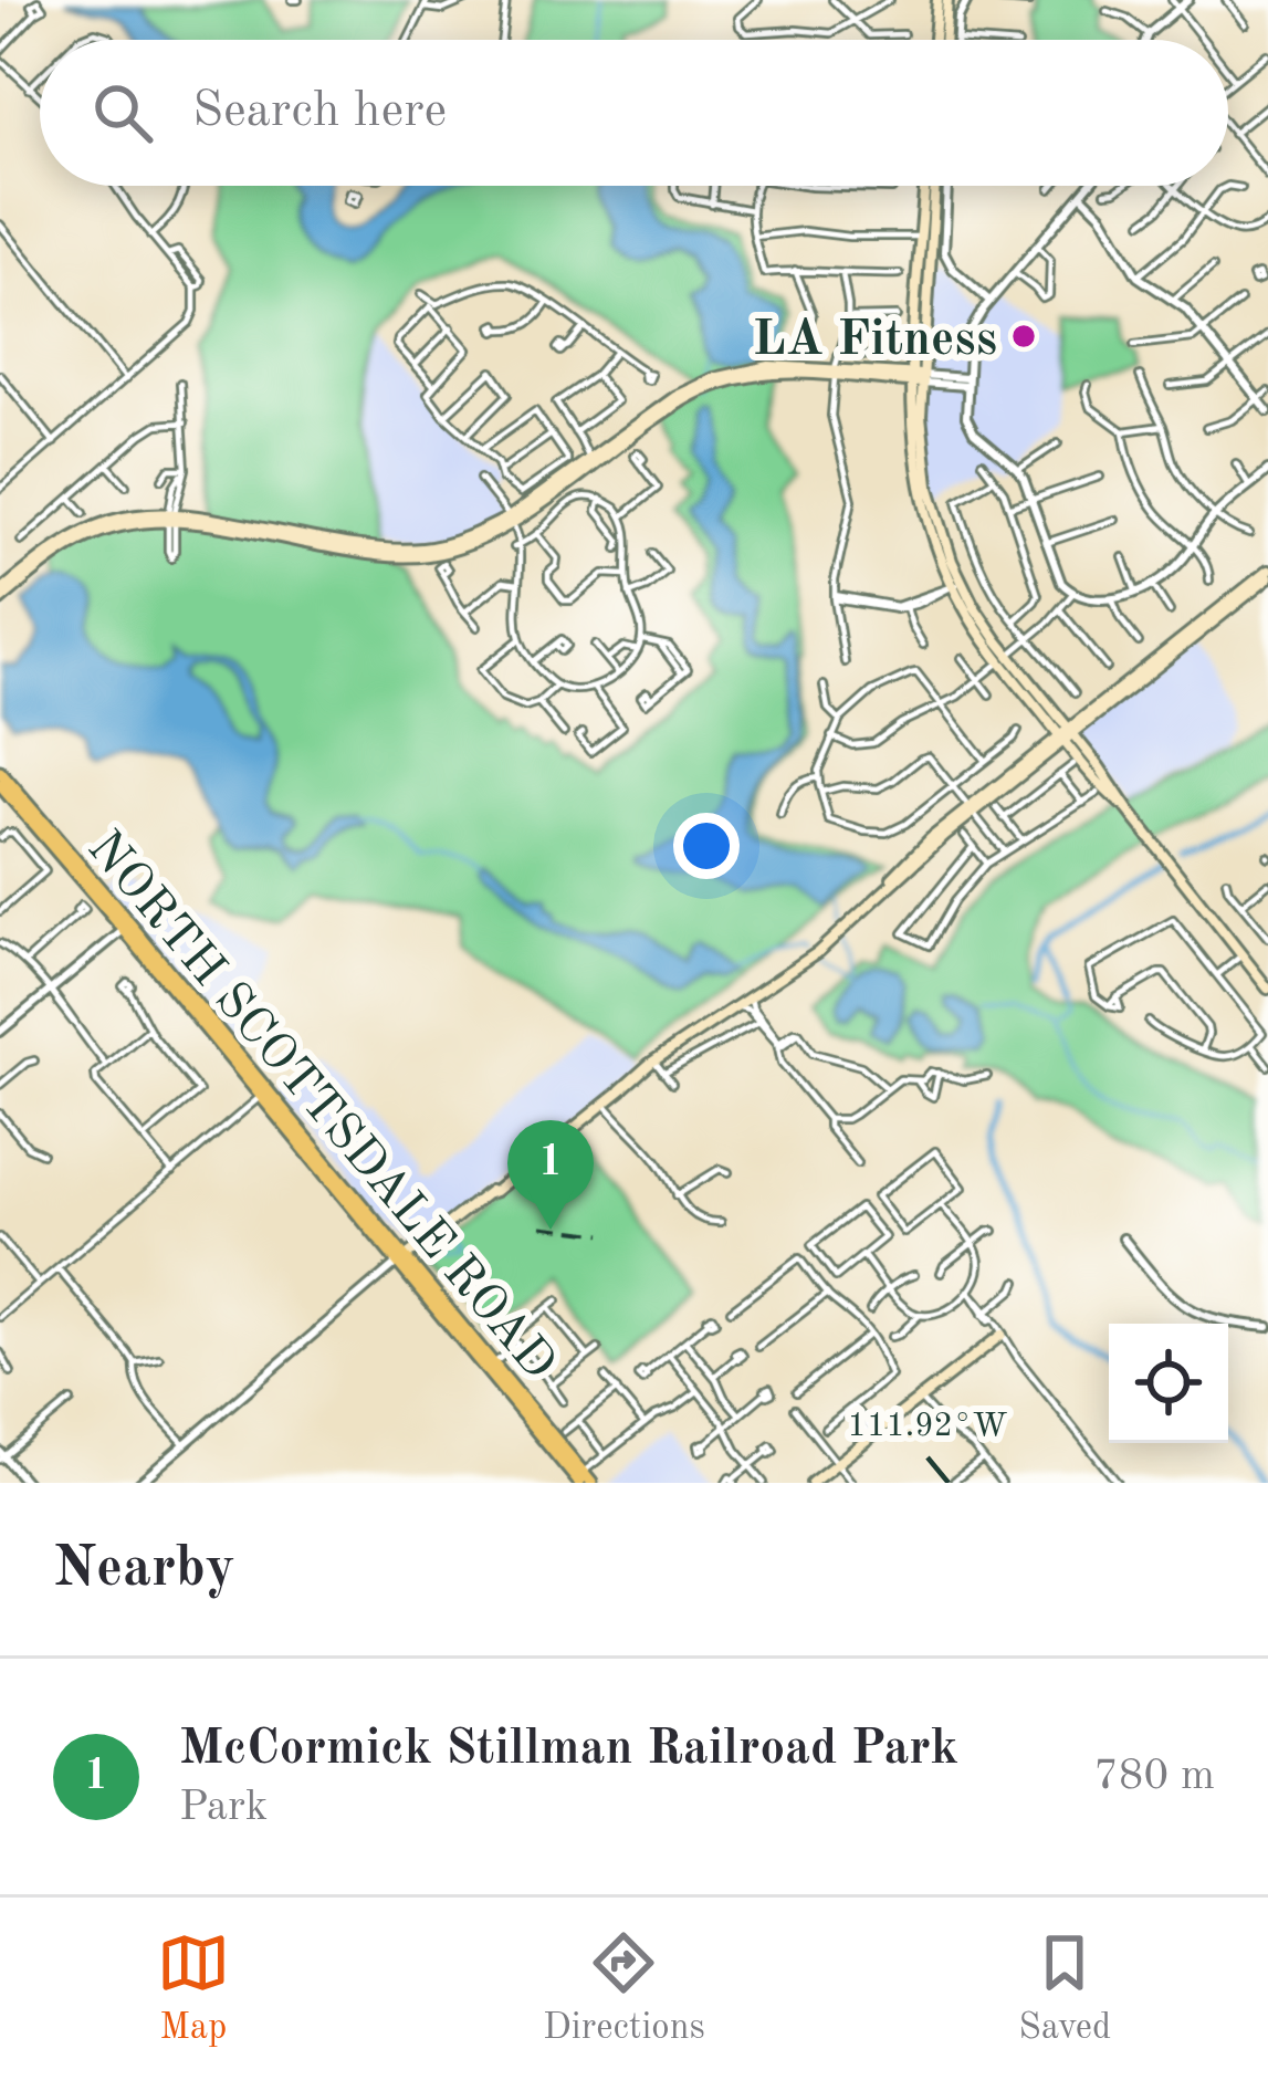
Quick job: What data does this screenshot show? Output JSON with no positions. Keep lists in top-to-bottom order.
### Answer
{
  "streets": {
    "main road": ["NORTH SCOTTSDALE ROAD"]
  },
  "places": ["LA Fitness"],
  "page": {
    "search": "Search here",
    "pins": "1",
    "heading": "Nearby",
    "list": [
      {
        "mark": "1",
        "name": "McCormick Stillman Railroad Park",
        "note": "Park",
        "value": "780 m"
      }
    ],
    "nav": ["Map", "Directions", "Saved"]
  },
  "coordinates": ["111.92°W"]
}
